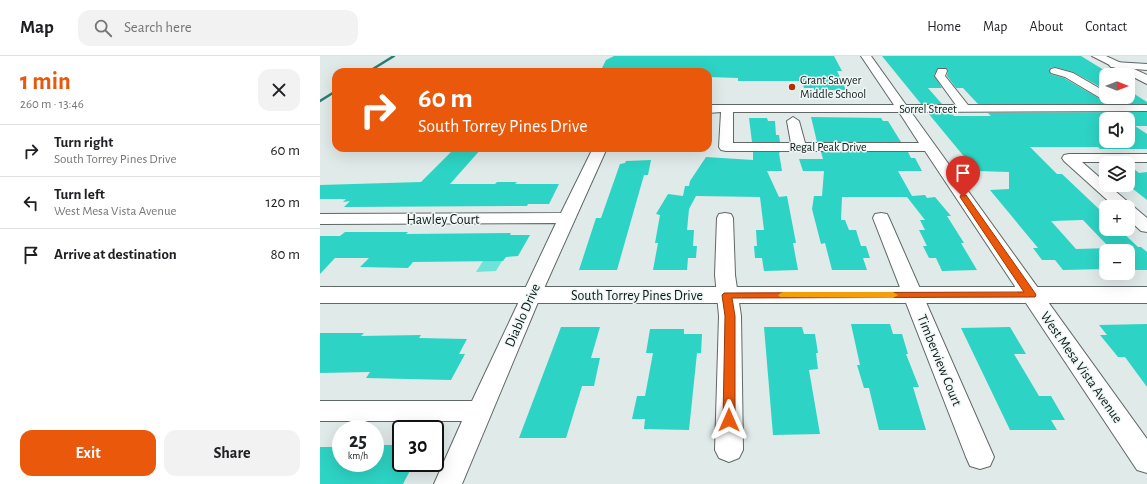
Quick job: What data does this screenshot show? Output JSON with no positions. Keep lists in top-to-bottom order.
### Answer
{
  "streets": {
    "main road": ["South Torrey Pines Drive"],
    "street": [
      "Sorrel Street",
      "Regal Peak Drive",
      "Hawley Court",
      "Diablo Drive",
      "Timberview Court",
      "West Mesa Vista Avenue"
    ]
  },
  "crossings": [
    ["Sorrel Street", "Regal Peak Drive"],
    ["Sorrel Street", "West Mesa Vista Avenue"],
    ["Regal Peak Drive", "West Mesa Vista Avenue"],
    ["Hawley Court", "Diablo Drive"],
    ["South Torrey Pines Drive", "Diablo Drive"],
    ["South Torrey Pines Drive", "Timberview Court"],
    ["South Torrey Pines Drive", "West Mesa Vista Avenue"]
  ],
  "places": ["Grant Sawyer Middle School"],
  "north": "right",
  "page": {
    "header": "Map",
    "search": "Search here",
    "nav": [
      "Home",
      "Map",
      "About",
      "Contact"
    ],
    "heading": ["1 min", "260 m · 13:46"],
    "map_buttons": ["+", "−"],
    "turn": ["60 m", "South Torrey Pines Drive"],
    "list": [
      {
        "name": "Turn right",
        "note": "South Torrey Pines Drive",
        "value": "60 m"
      },
      {
        "name": "Turn left",
        "note": "West Mesa Vista Avenue",
        "value": "120 m"
      },
      {
        "name": "Arrive at destination",
        "value": "80 m"
      }
    ],
    "speed": "25 km/h",
    "limit": "30",
    "buttons": ["Exit", "Share"]
  }
}
